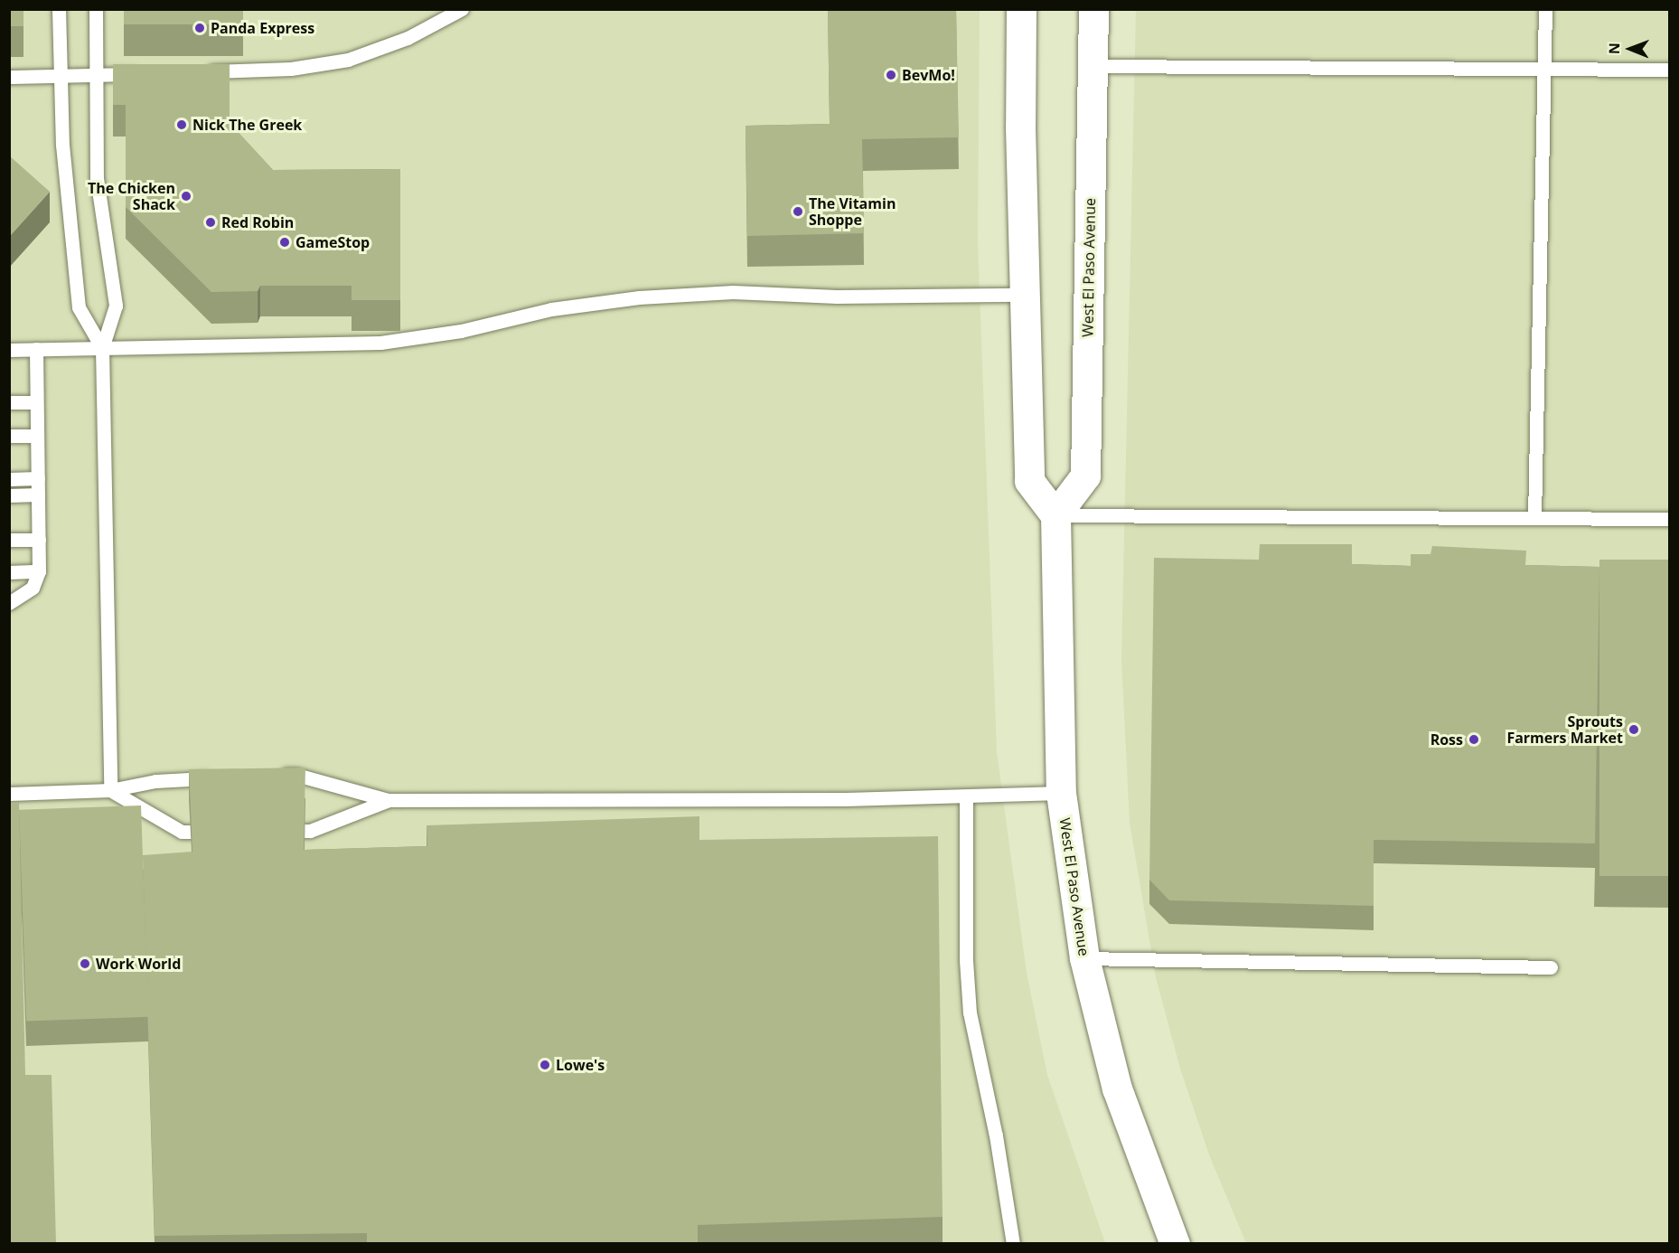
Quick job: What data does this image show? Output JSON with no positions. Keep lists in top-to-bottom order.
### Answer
{
  "streets": {
    "street": ["West El Paso Avenue"]
  },
  "places": [
    "Panda Express",
    "BevMo!",
    "Nick The Greek",
    "The Chicken Shack",
    "The Vitamin Shoppe",
    "Red Robin",
    "GameStop",
    "Sprouts Farmers Market",
    "Ross",
    "Work World",
    "Lowe's"
  ],
  "north": "left"
}
